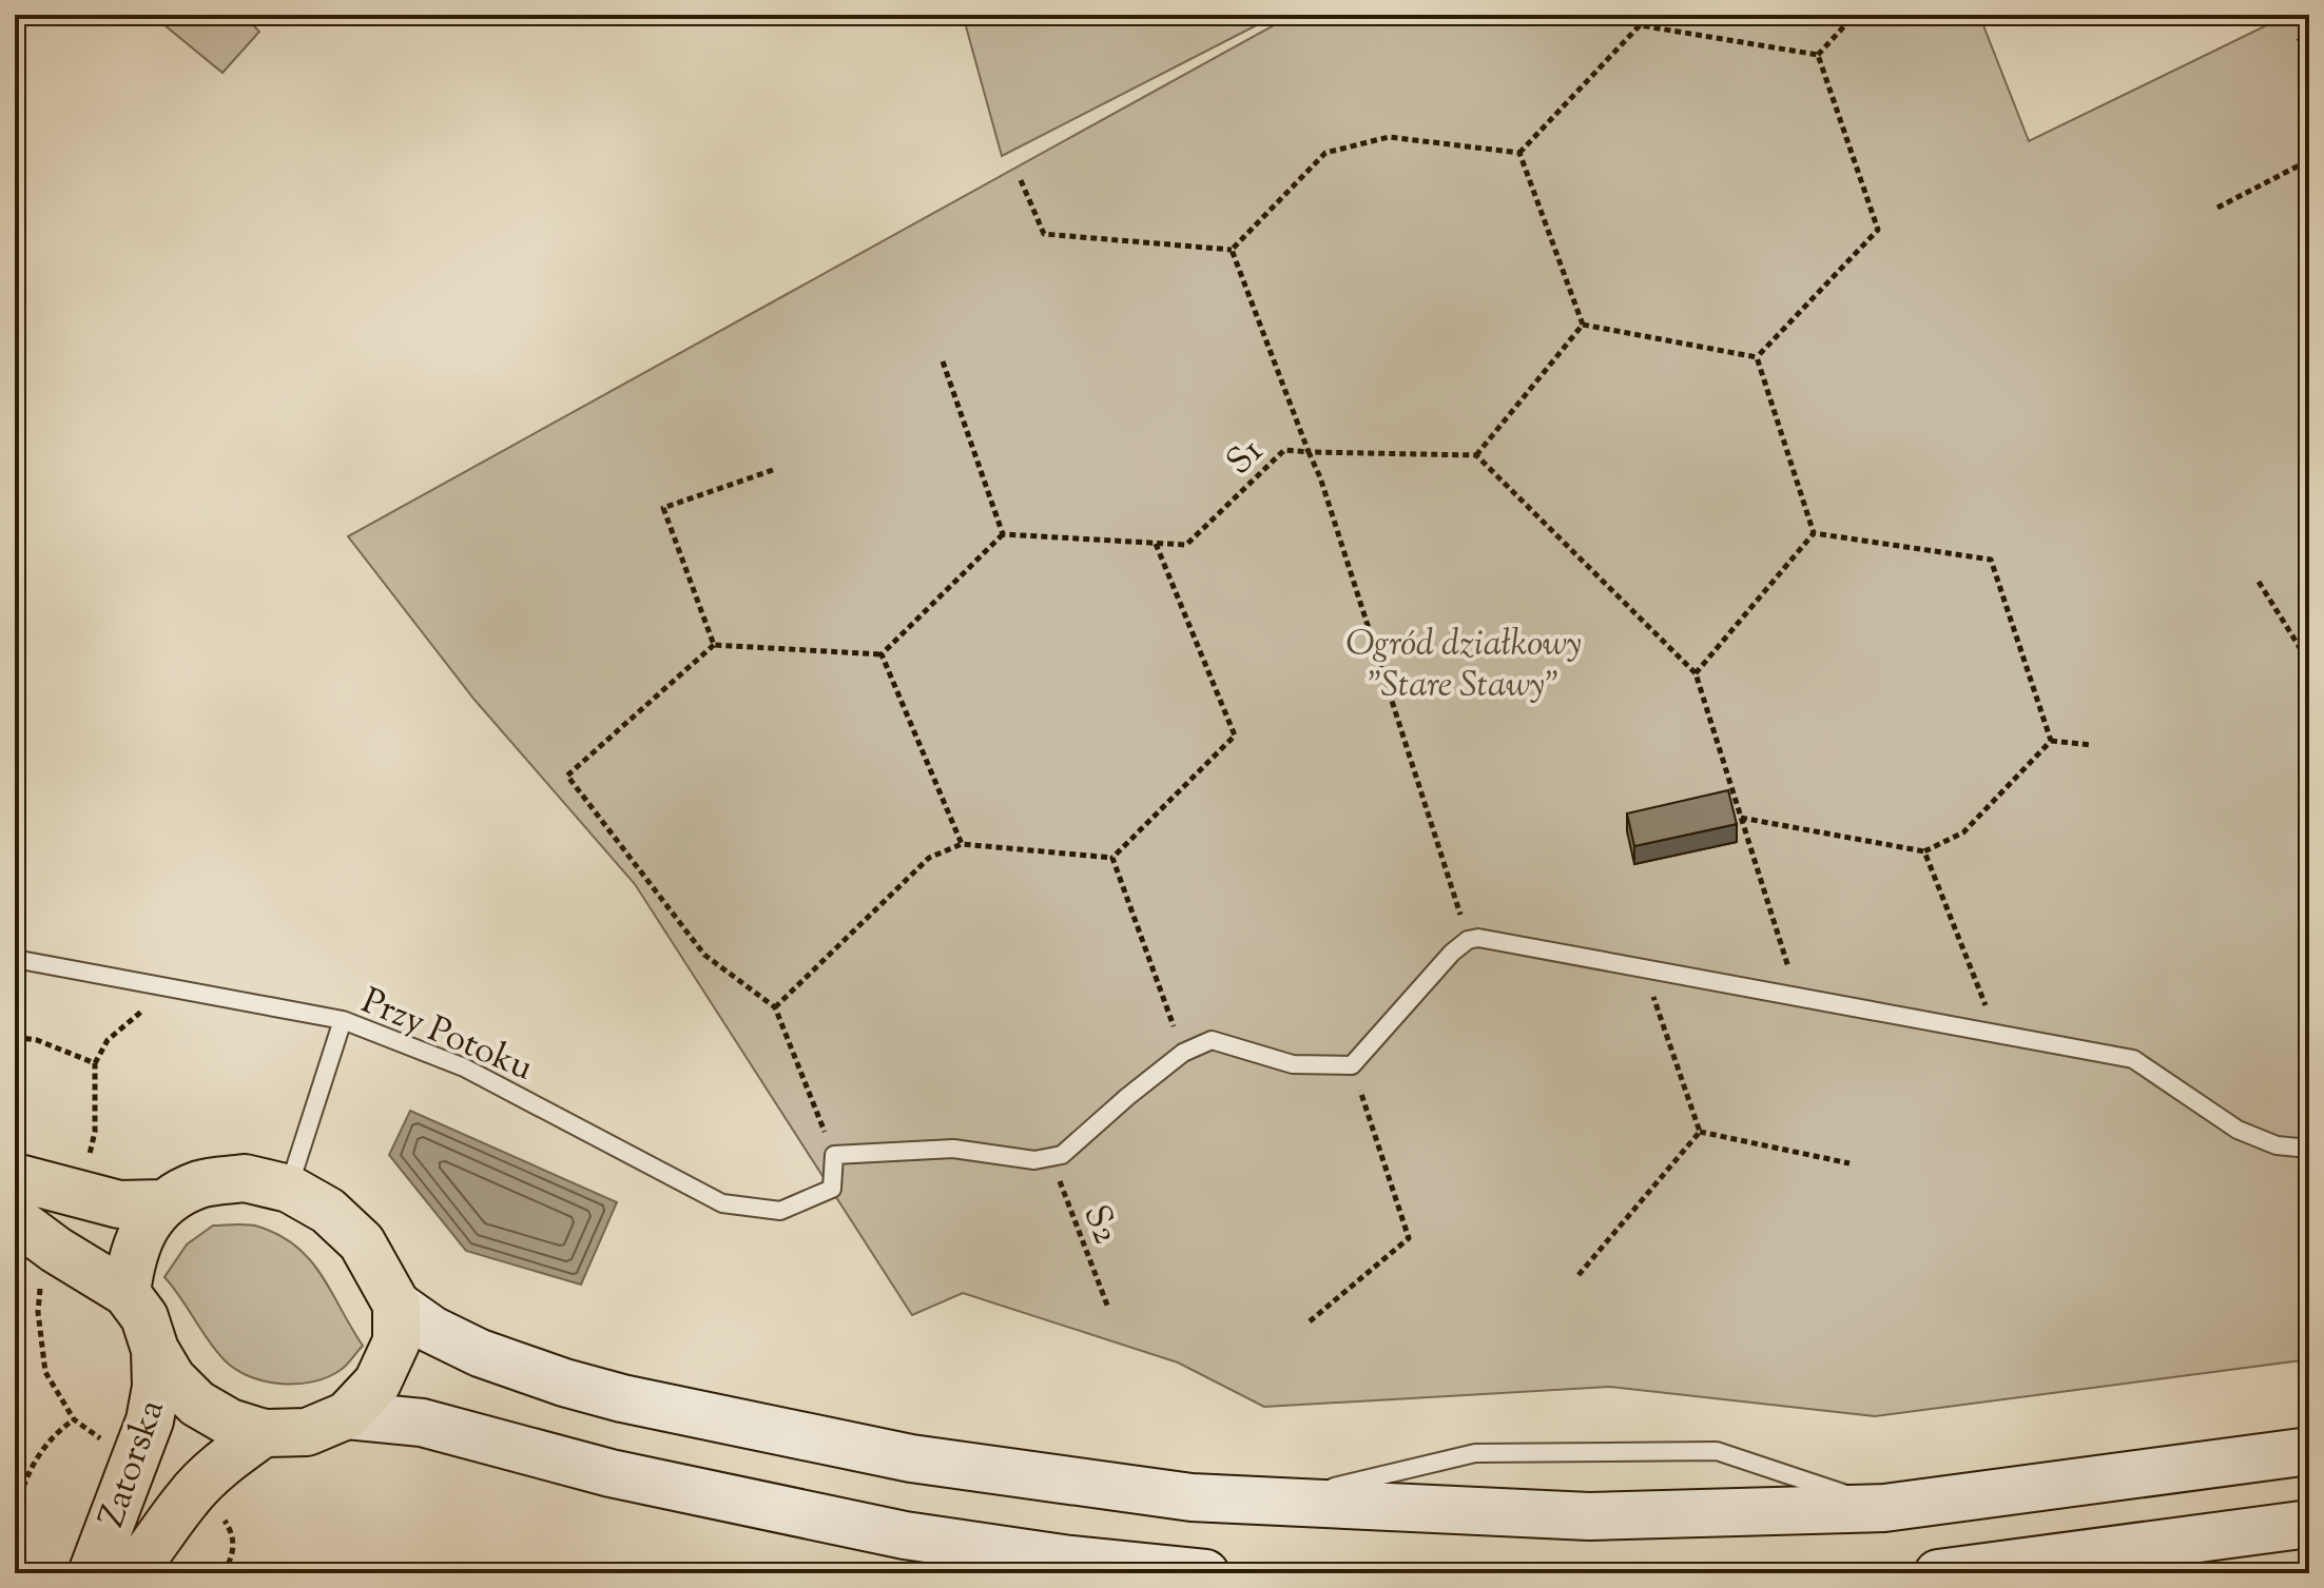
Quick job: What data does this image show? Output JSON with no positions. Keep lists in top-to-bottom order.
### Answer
{
  "streets": {
    "main road": ["Zatorska"],
    "lane": ["Przy Potoku"],
    "path": ["S1", "S2"]
  },
  "parks": ["Ogród działkowy \"Stare Stawy\""]
}
